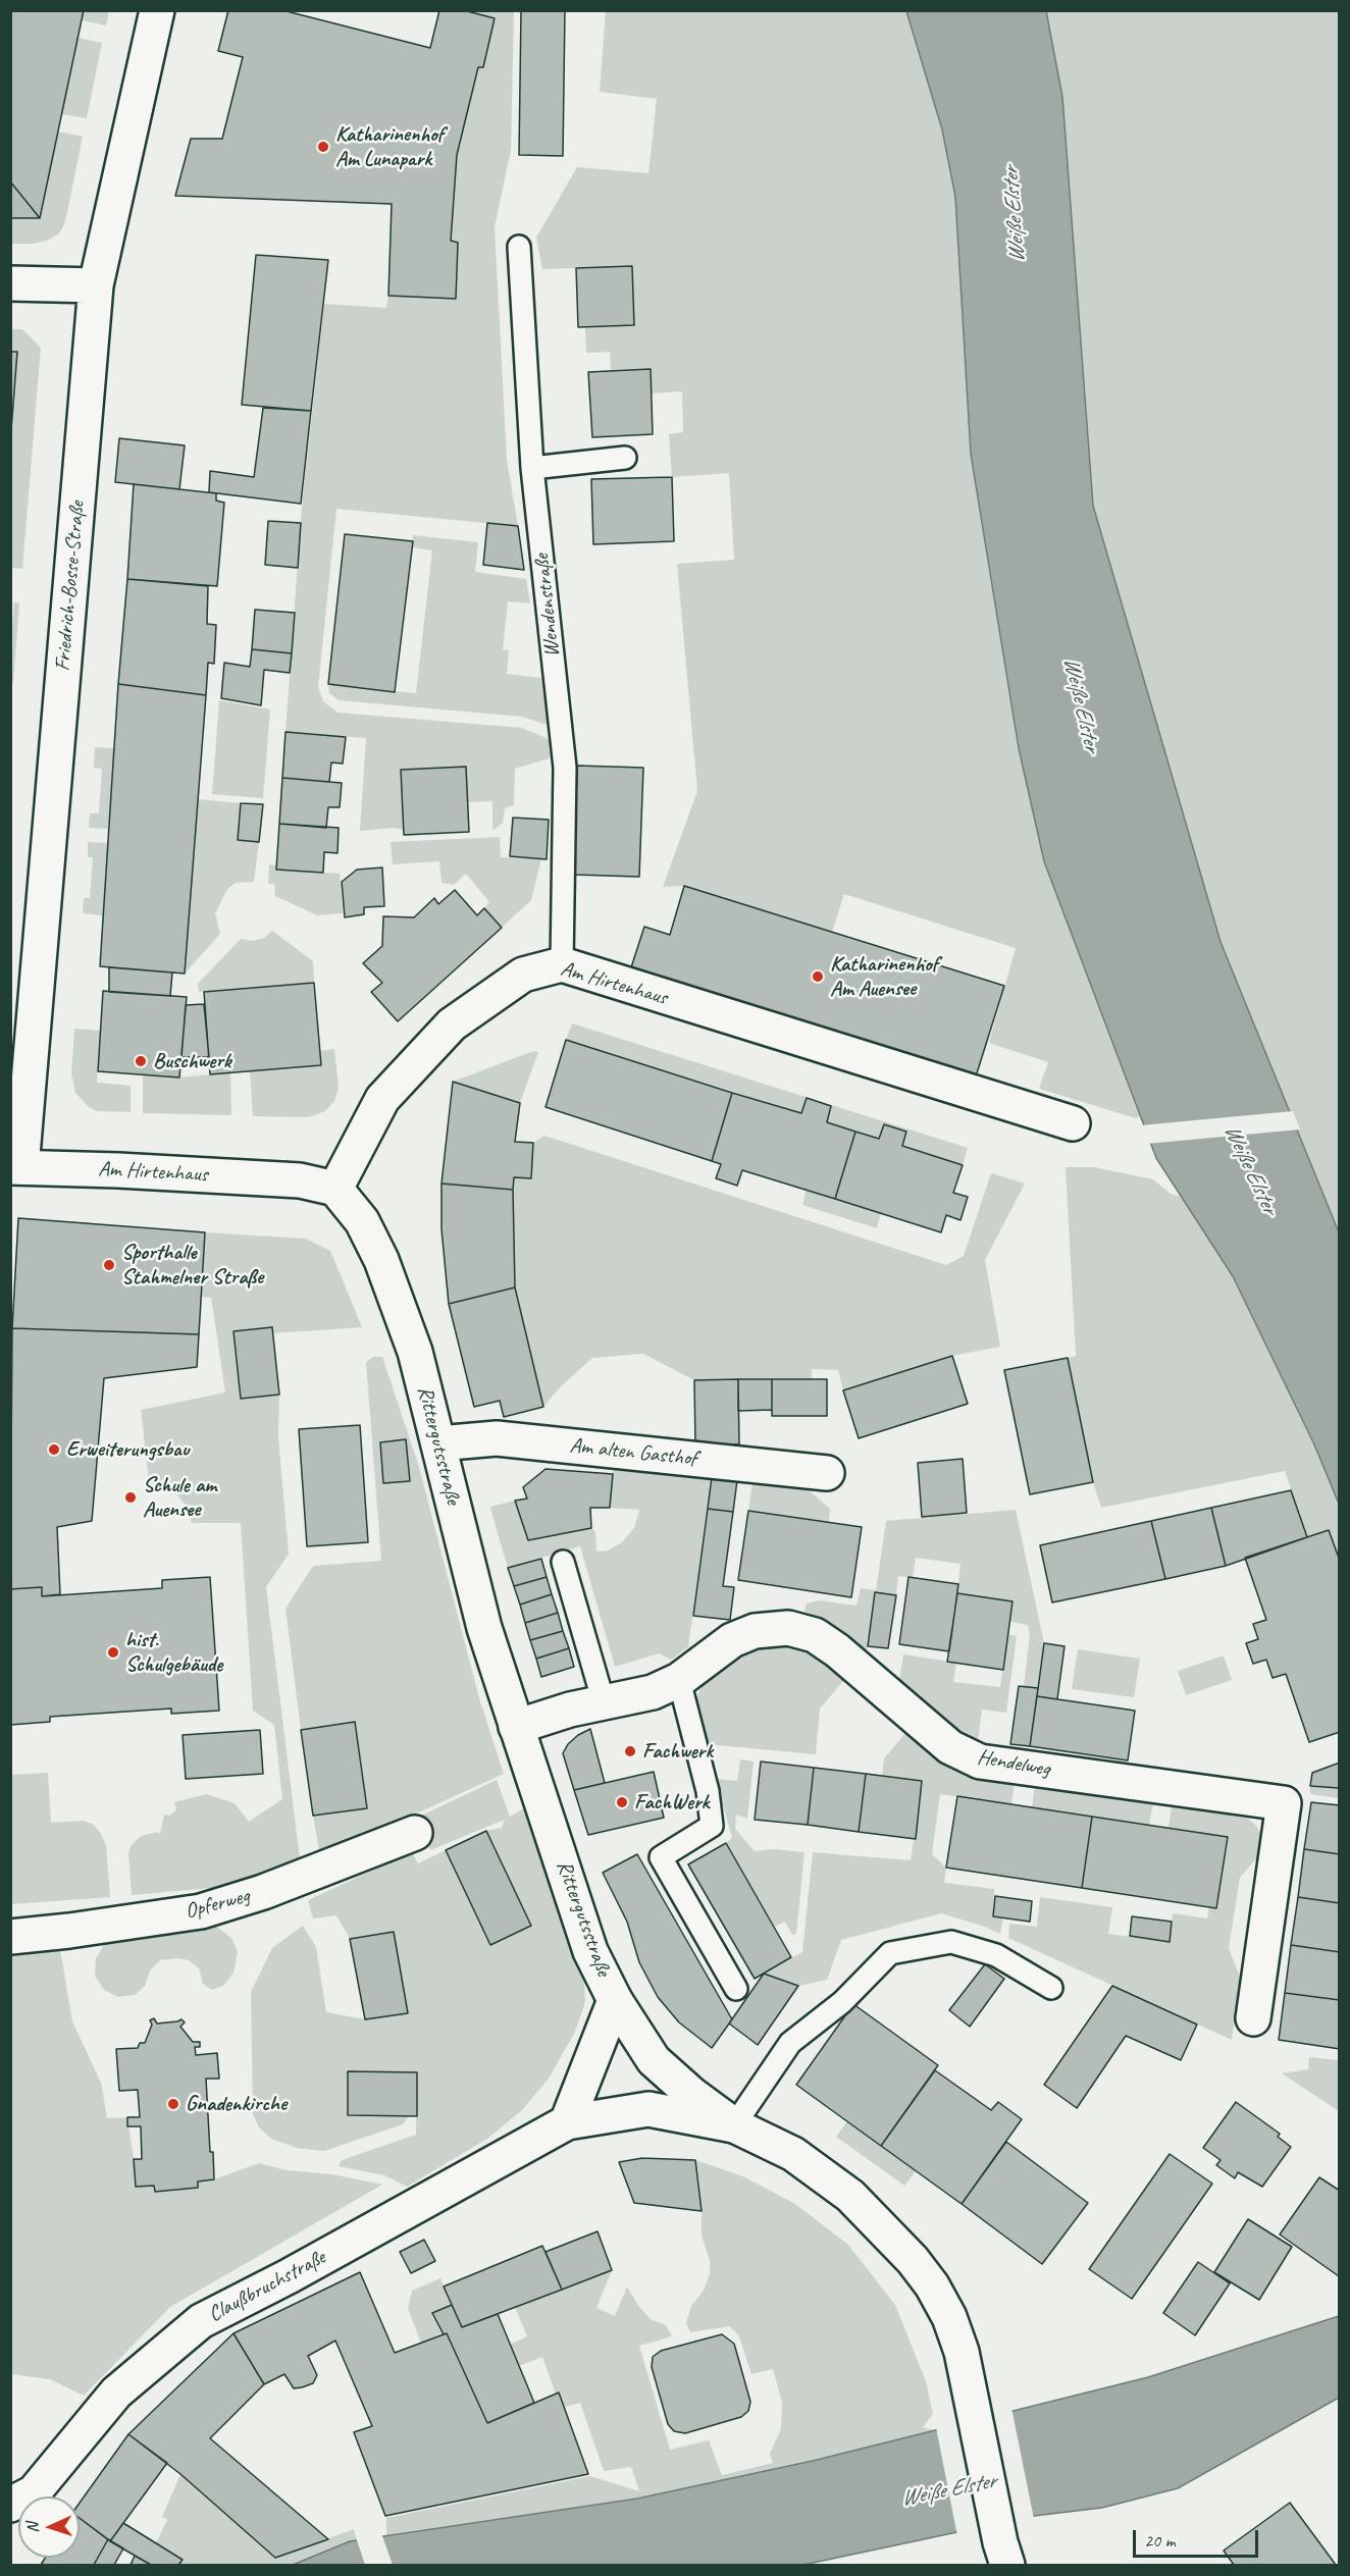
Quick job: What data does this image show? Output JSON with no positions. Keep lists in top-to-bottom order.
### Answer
{
  "streets": {
    "street": [
      "Friedrich-Bosse-Straße",
      "Am Hirtenhaus",
      "Rittergutsstraße",
      "Am alten Gasthof",
      "Hendelweg",
      "Opferweg",
      "Claußbruchstraße"
    ],
    "lane": ["Wendenstraße"]
  },
  "crossings": [
    ["Friedrich-Bosse-Straße", "Am Hirtenhaus"],
    ["Wendenstraße", "Am Hirtenhaus"],
    ["Am Hirtenhaus", "Rittergutsstraße"],
    ["Rittergutsstraße", "Am alten Gasthof"],
    ["Rittergutsstraße", "Hendelweg"],
    ["Rittergutsstraße", "Claußbruchstraße"]
  ],
  "water": ["Weiße Elster"],
  "places": [
    "Katharinenhof Am Lunapark",
    "Katharinenhof Am Auensee",
    "Buschwerk",
    "Sporthalle Stahmelner Straße",
    "Erweiterungsbau",
    "Schule am Auensee",
    "hist. Schulgebäude",
    "Fachwerk",
    "FachWerk",
    "Gnadenkirche"
  ],
  "scale_bar": "20 m",
  "north": "left"
}
